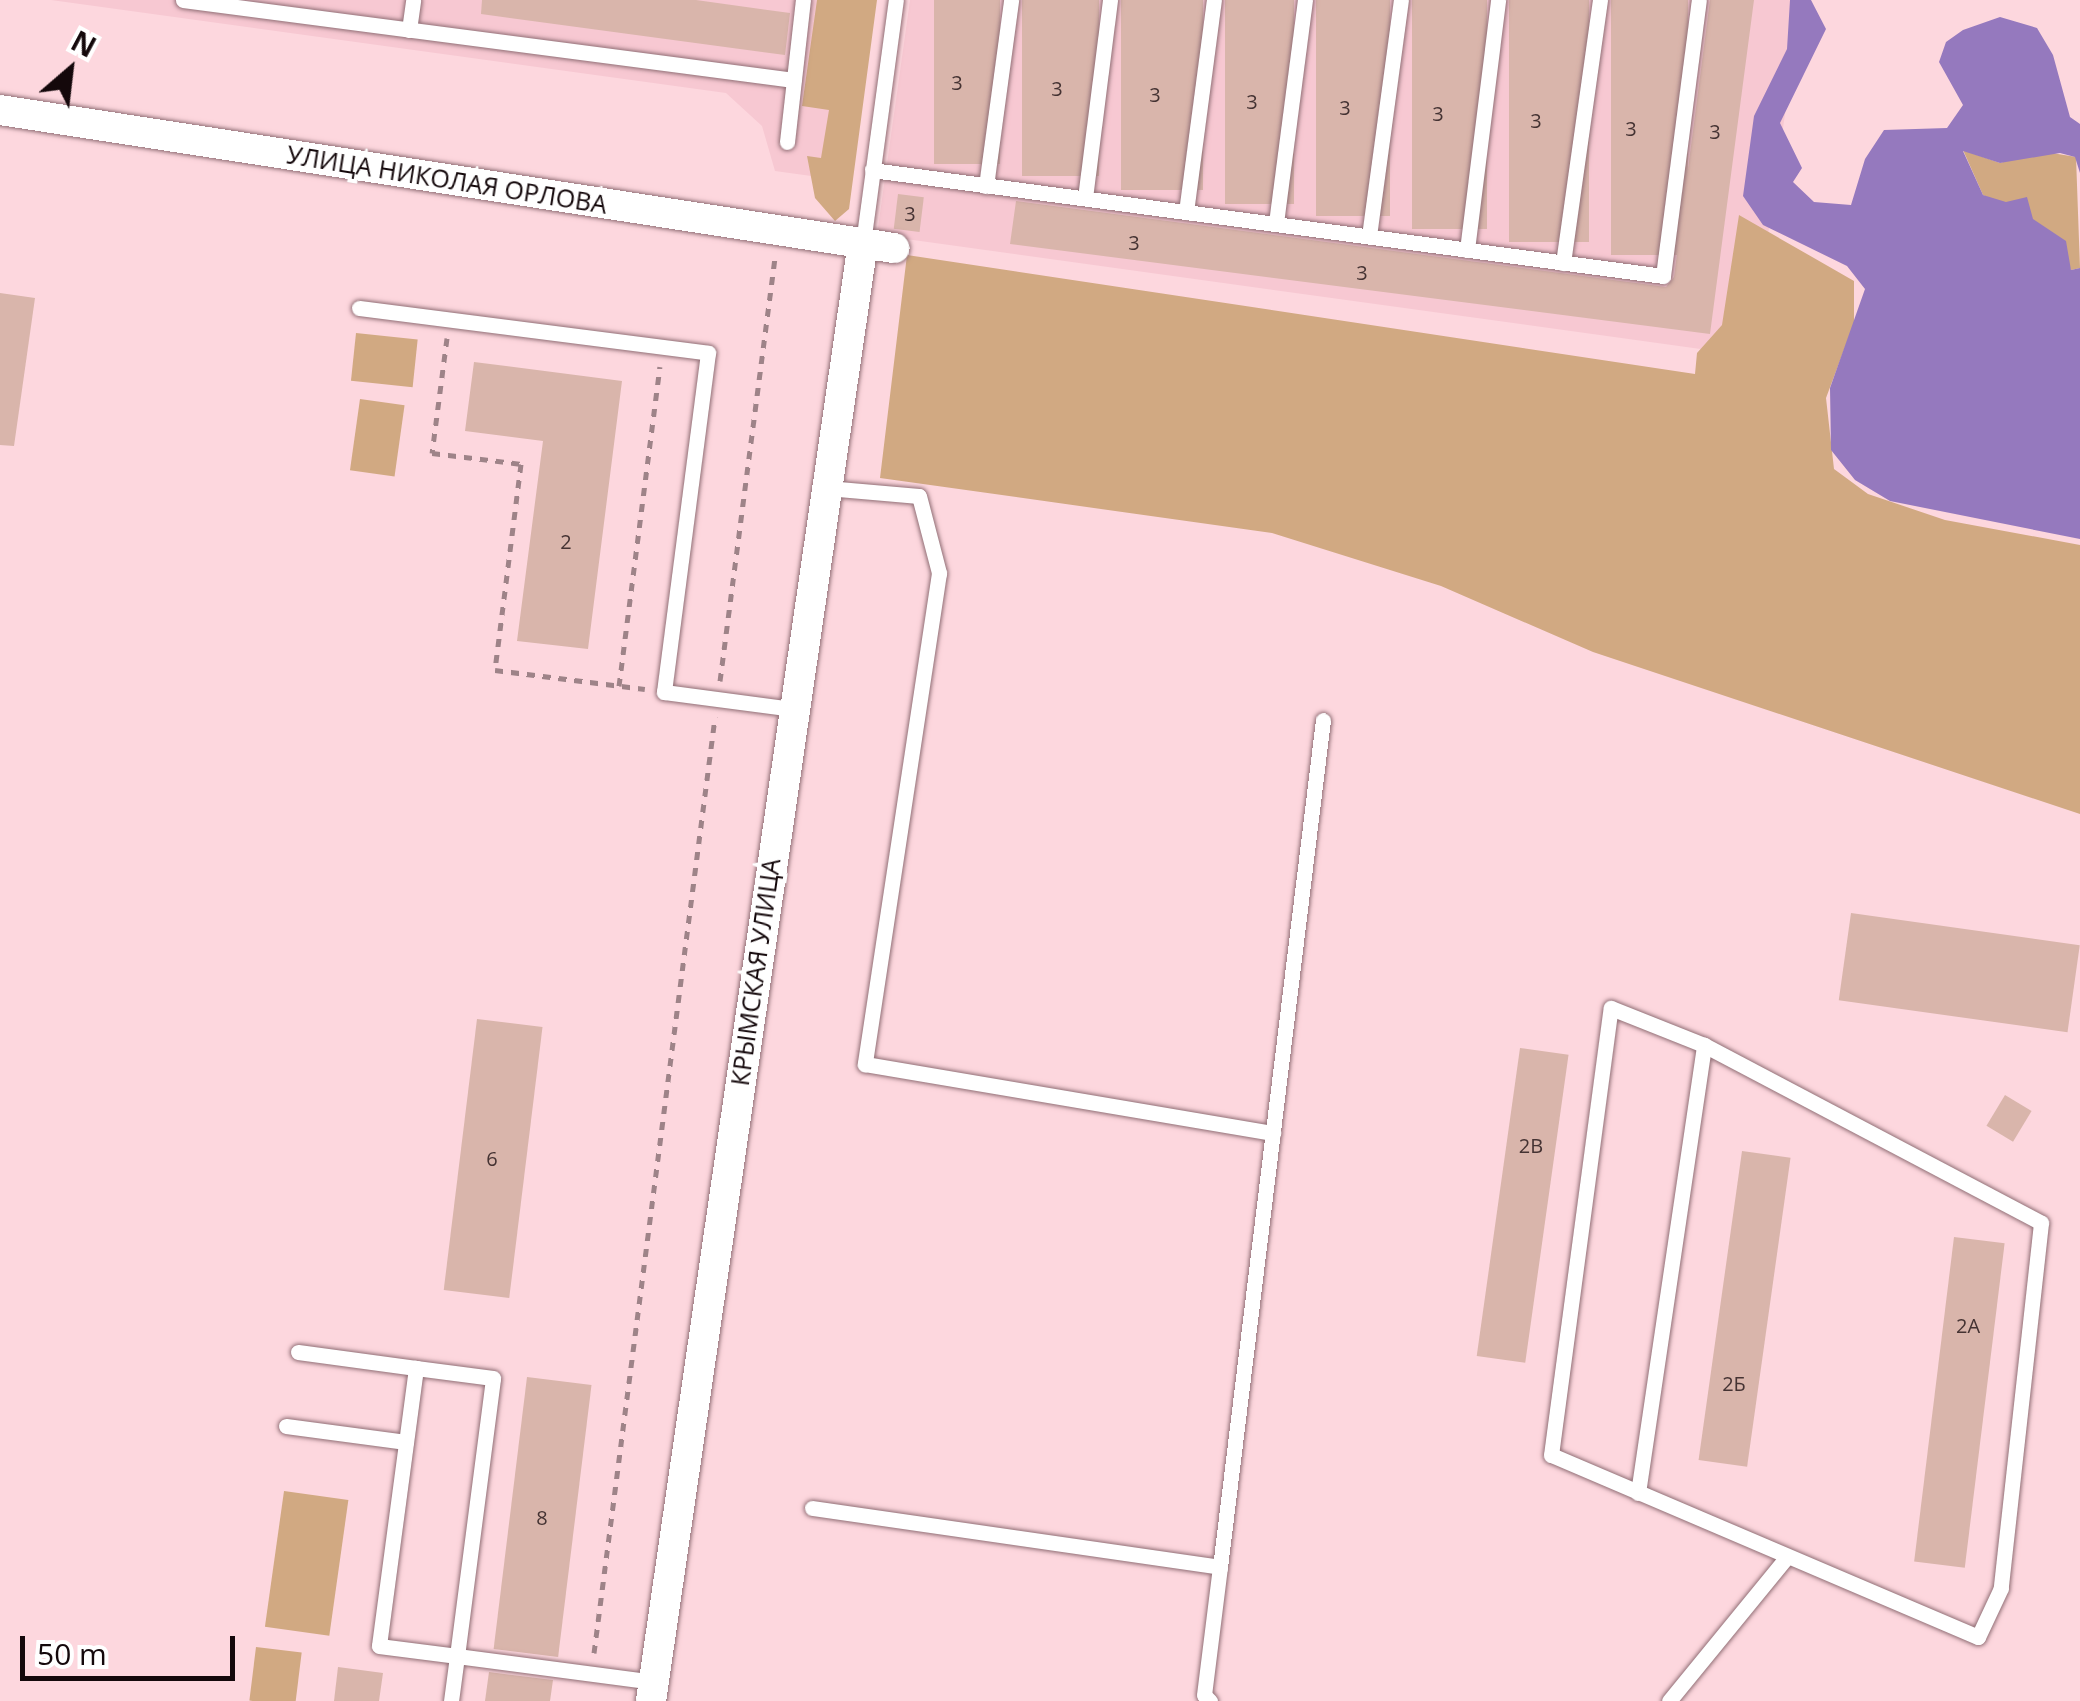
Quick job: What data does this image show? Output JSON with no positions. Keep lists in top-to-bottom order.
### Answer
{
  "streets": {
    "street": ["УЛИЦА НИКОЛАЯ ОРЛОВА", "КРЫМСКАЯ УЛИЦА"]
  },
  "crossings": [
    ["УЛИЦА НИКОЛАЯ ОРЛОВА", "КРЫМСКАЯ УЛИЦА"]
  ],
  "house_numbers": [
    "3",
    "3",
    "3",
    "3",
    "3",
    "3",
    "3",
    "3",
    "3",
    "3",
    "3",
    "3",
    "2",
    "2В",
    "6",
    "2А",
    "2Б",
    "8"
  ],
  "scale_bar": "50 m",
  "north": "top right"
}
